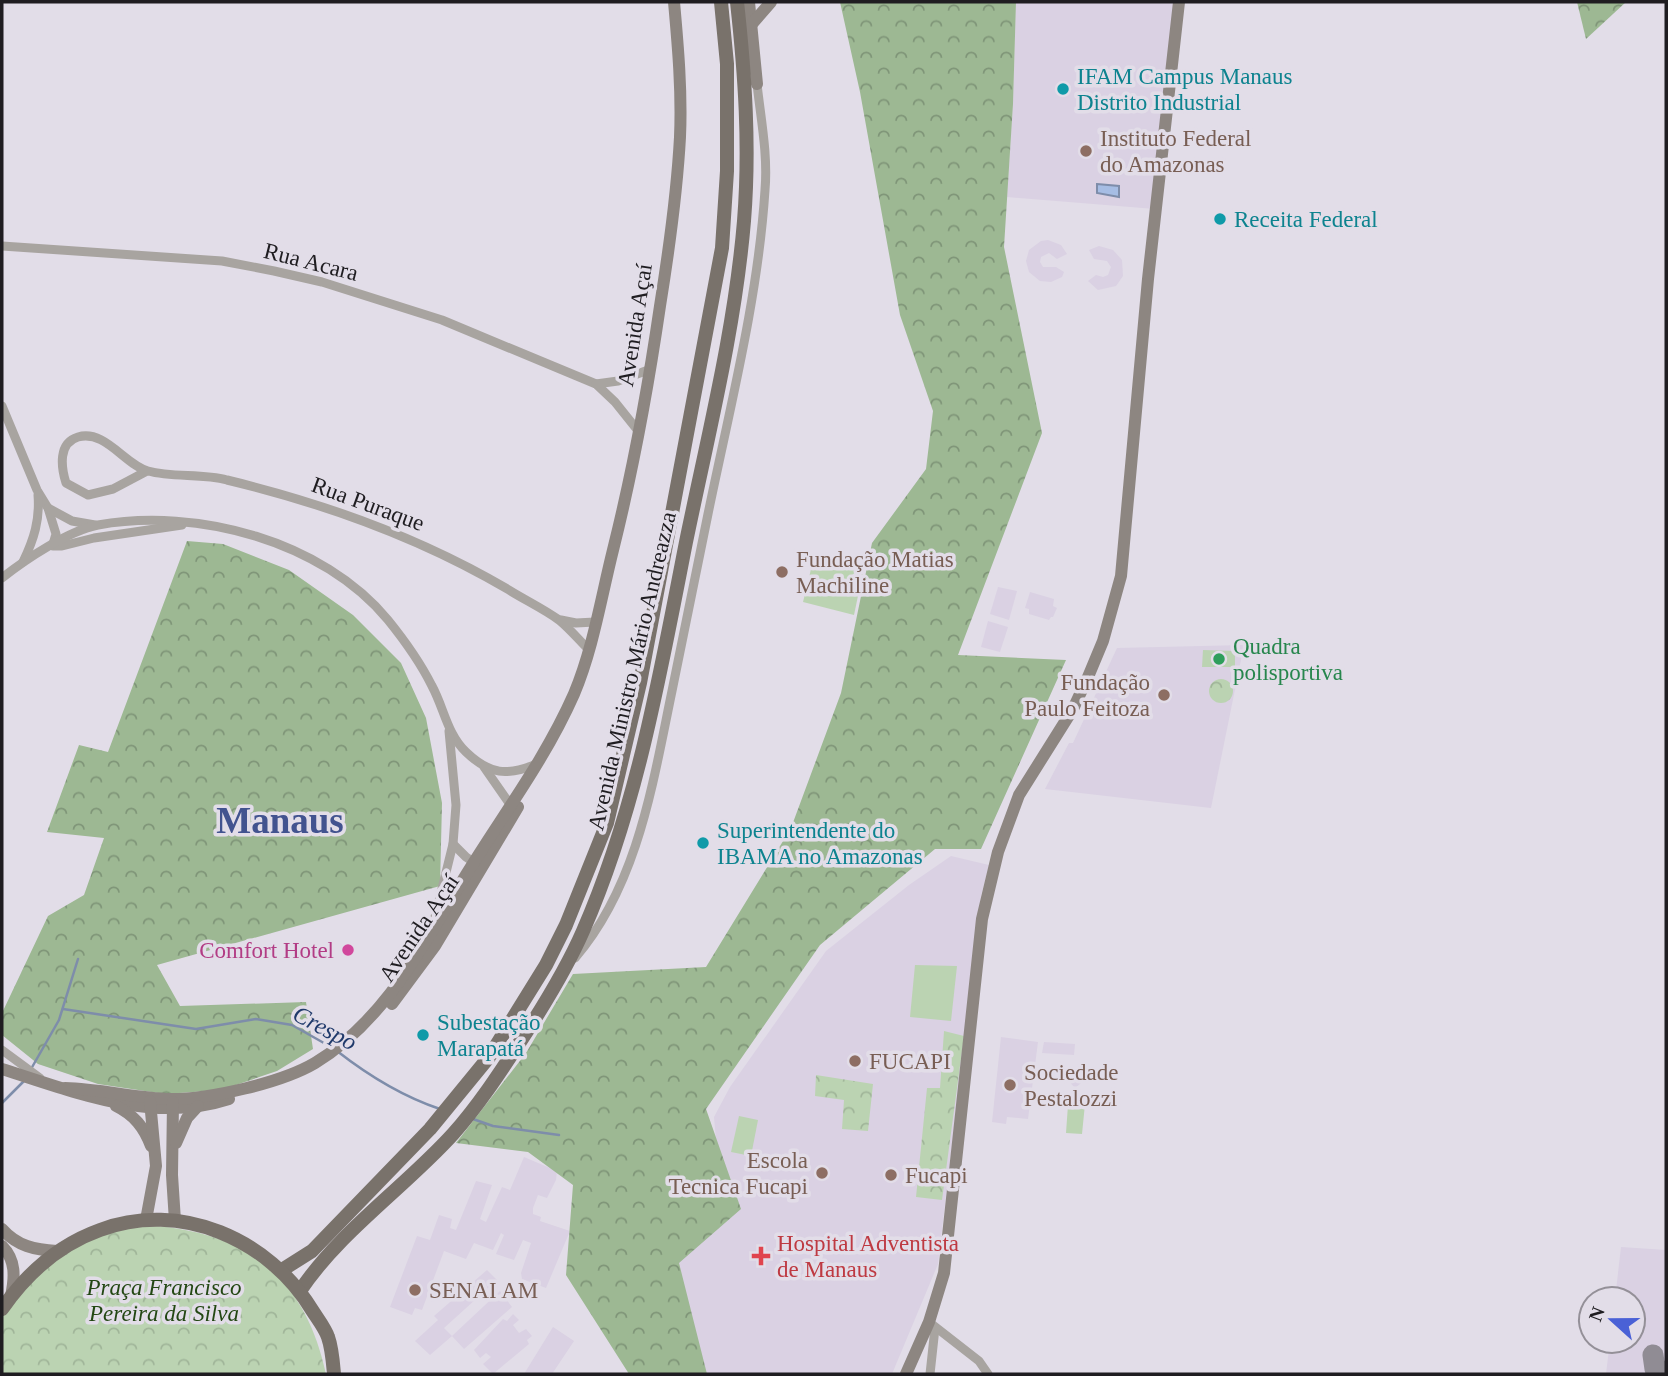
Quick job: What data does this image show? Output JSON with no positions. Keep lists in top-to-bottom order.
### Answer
{
  "streets": {
    "main road": ["Avenida Ministro Mário Andreazza"],
    "street": ["Rua Acara", "Avenida Açaí", "Rua Puraque"]
  },
  "crossings": [
    ["Rua Acara", "Avenida Açaí"],
    ["Avenida Açaí", "Rua Puraque"]
  ],
  "districts": ["Manaus"],
  "water": ["Crespo"],
  "parks": ["Praça Francisco Pereira da Silva"],
  "places": {
    "other": [
      "IFAM Campus Manaus Distrito Industrial",
      "Instituto Federal do Amazonas",
      "Receita Federal",
      "Fundação Matias Machiline",
      "Quadra polisportiva",
      "Fundação Paulo Feitoza",
      "Superintendente do IBAMA no Amazonas",
      "Comfort Hotel",
      "Subestação Marapatá",
      "FUCAPI",
      "Sociedade Pestalozzi",
      "Escola Tecnica Fucapi",
      "Fucapi",
      "SENAI AM"
    ],
    "health": ["Hospital Adventista de Manaus"]
  },
  "north": "left"
}
